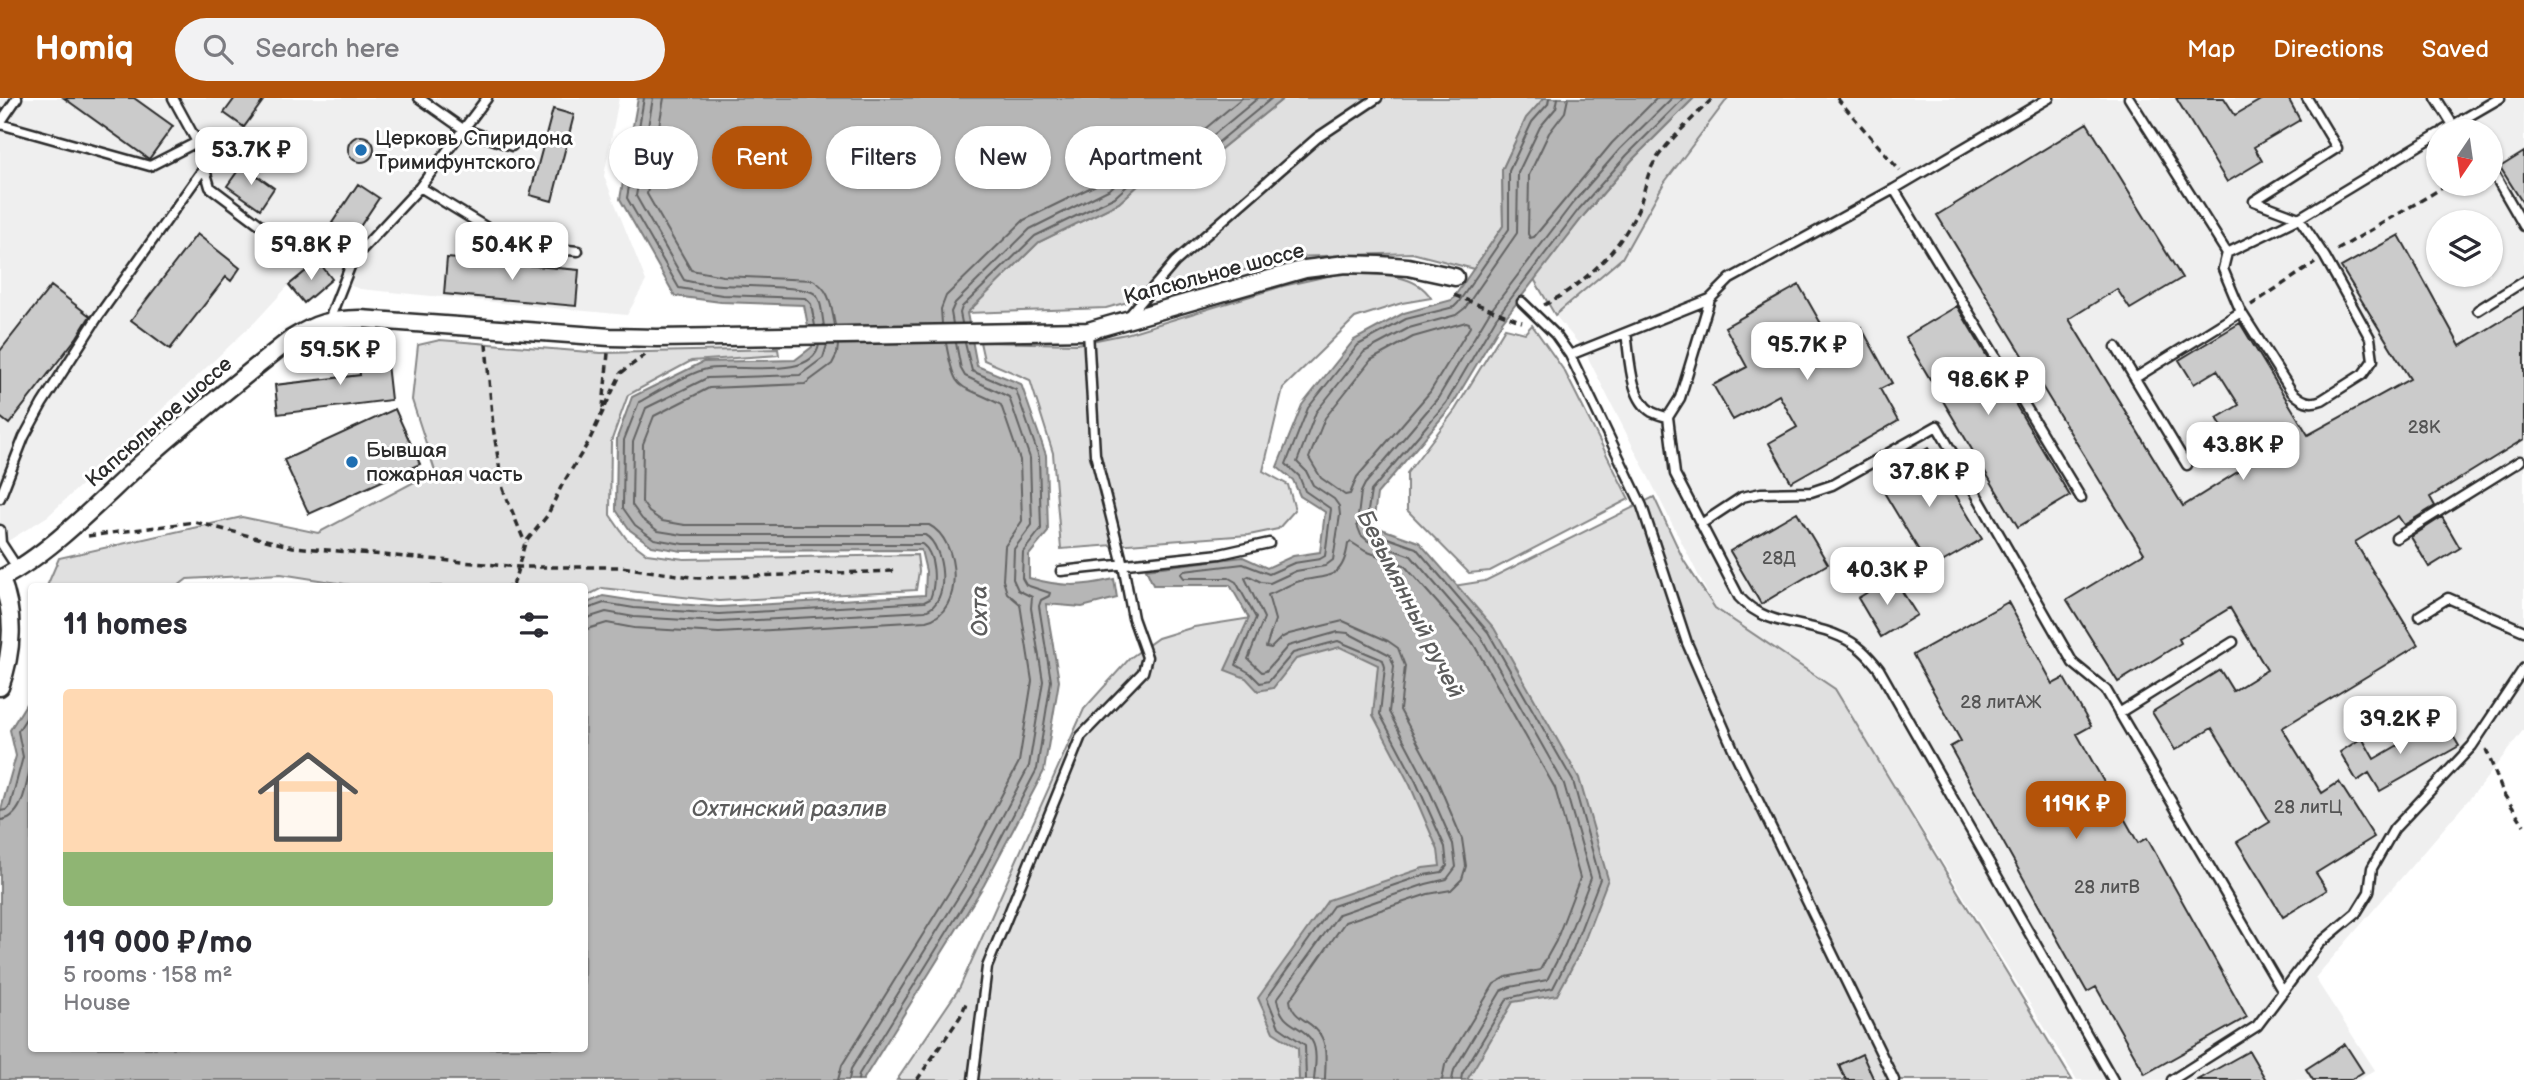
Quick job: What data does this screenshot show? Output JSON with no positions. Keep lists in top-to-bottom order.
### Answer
{
  "streets": {
    "street": ["Капсюльное шоссе"]
  },
  "water": ["Безымянный ручей", "Охта", "Охтинский разлив"],
  "places": ["Церковь Спиридона Тримифунтского", "Бывшая пожарная часть"],
  "house_numbers": [
    "28К",
    "28Д",
    "28 литАЖ",
    "28 литЦ",
    "28 литВ"
  ],
  "north": "bottom",
  "page": {
    "header": "Homiq",
    "search": "Search here",
    "nav": ["Map", "Directions", "Saved"],
    "chip": [
      "Buy",
      "Rent",
      "Filters",
      "New",
      "Apartment"
    ],
    "price": [
      "53.7K ₽",
      "59.8K ₽",
      "50.4K ₽",
      "95.7K ₽",
      "59.5K ₽",
      "98.6K ₽",
      "43.8K ₽",
      "37.8K ₽",
      "40.3K ₽",
      "39.2K ₽",
      "119K ₽"
    ],
    "heading": "11 homes",
    "list": [
      {
        "name": "119 000 ₽/mo",
        "note": "5 rooms · 158 m² · House"
      }
    ]
  }
}
